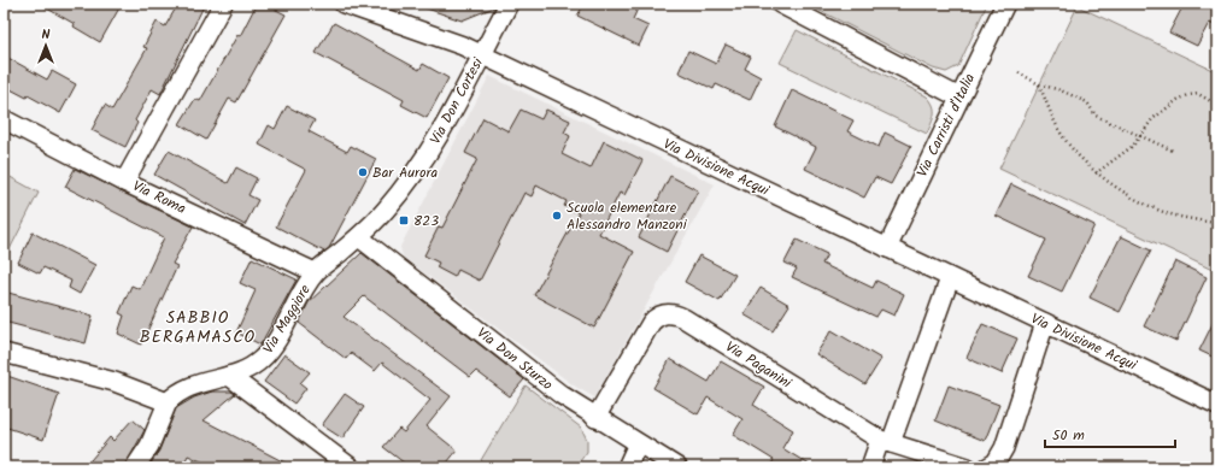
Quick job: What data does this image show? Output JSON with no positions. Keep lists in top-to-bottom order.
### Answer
{
  "streets": {
    "street": [
      "Via Don Cortesi",
      "Via Carristi d'Italia",
      "Via Divisione Acqui",
      "Via Roma",
      "Via Maggiore",
      "Via Don Sturzo",
      "Via Paganini"
    ]
  },
  "crossings": [
    ["Via Don Cortesi", "Via Divisione Acqui"],
    ["Via Don Cortesi", "Via Maggiore"],
    ["Via Don Cortesi", "Via Don Sturzo"],
    ["Via Carristi d'Italia", "Via Divisione Acqui"],
    ["Via Roma", "Via Maggiore"],
    ["Via Maggiore", "Via Don Sturzo"],
    ["Via Don Sturzo", "Via Paganini"]
  ],
  "districts": ["SABBIO BERGAMASCO"],
  "places": {
    "other": ["Bar Aurora", "Scuola elementare Alessandro Manzoni"],
    "transit": ["823"]
  },
  "scale_bar": "50 m",
  "north": "top"
}
